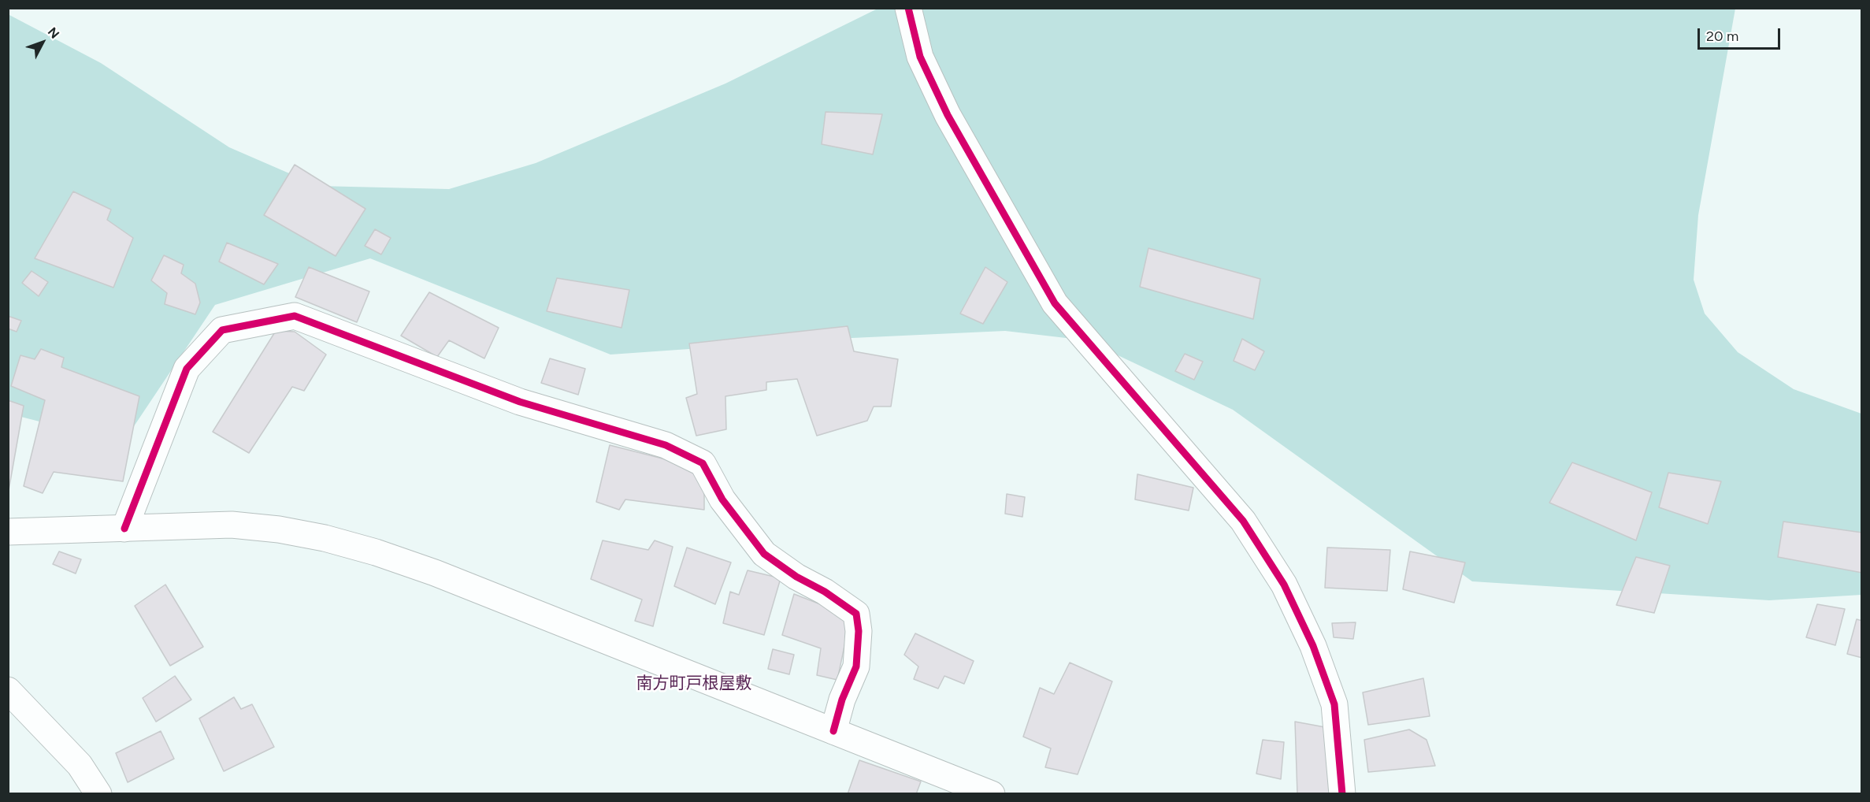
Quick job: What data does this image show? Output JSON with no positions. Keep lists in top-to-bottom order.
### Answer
{
  "districts": ["南方町戸根屋敷"],
  "scale_bar": "20 m",
  "north": "top right"
}
